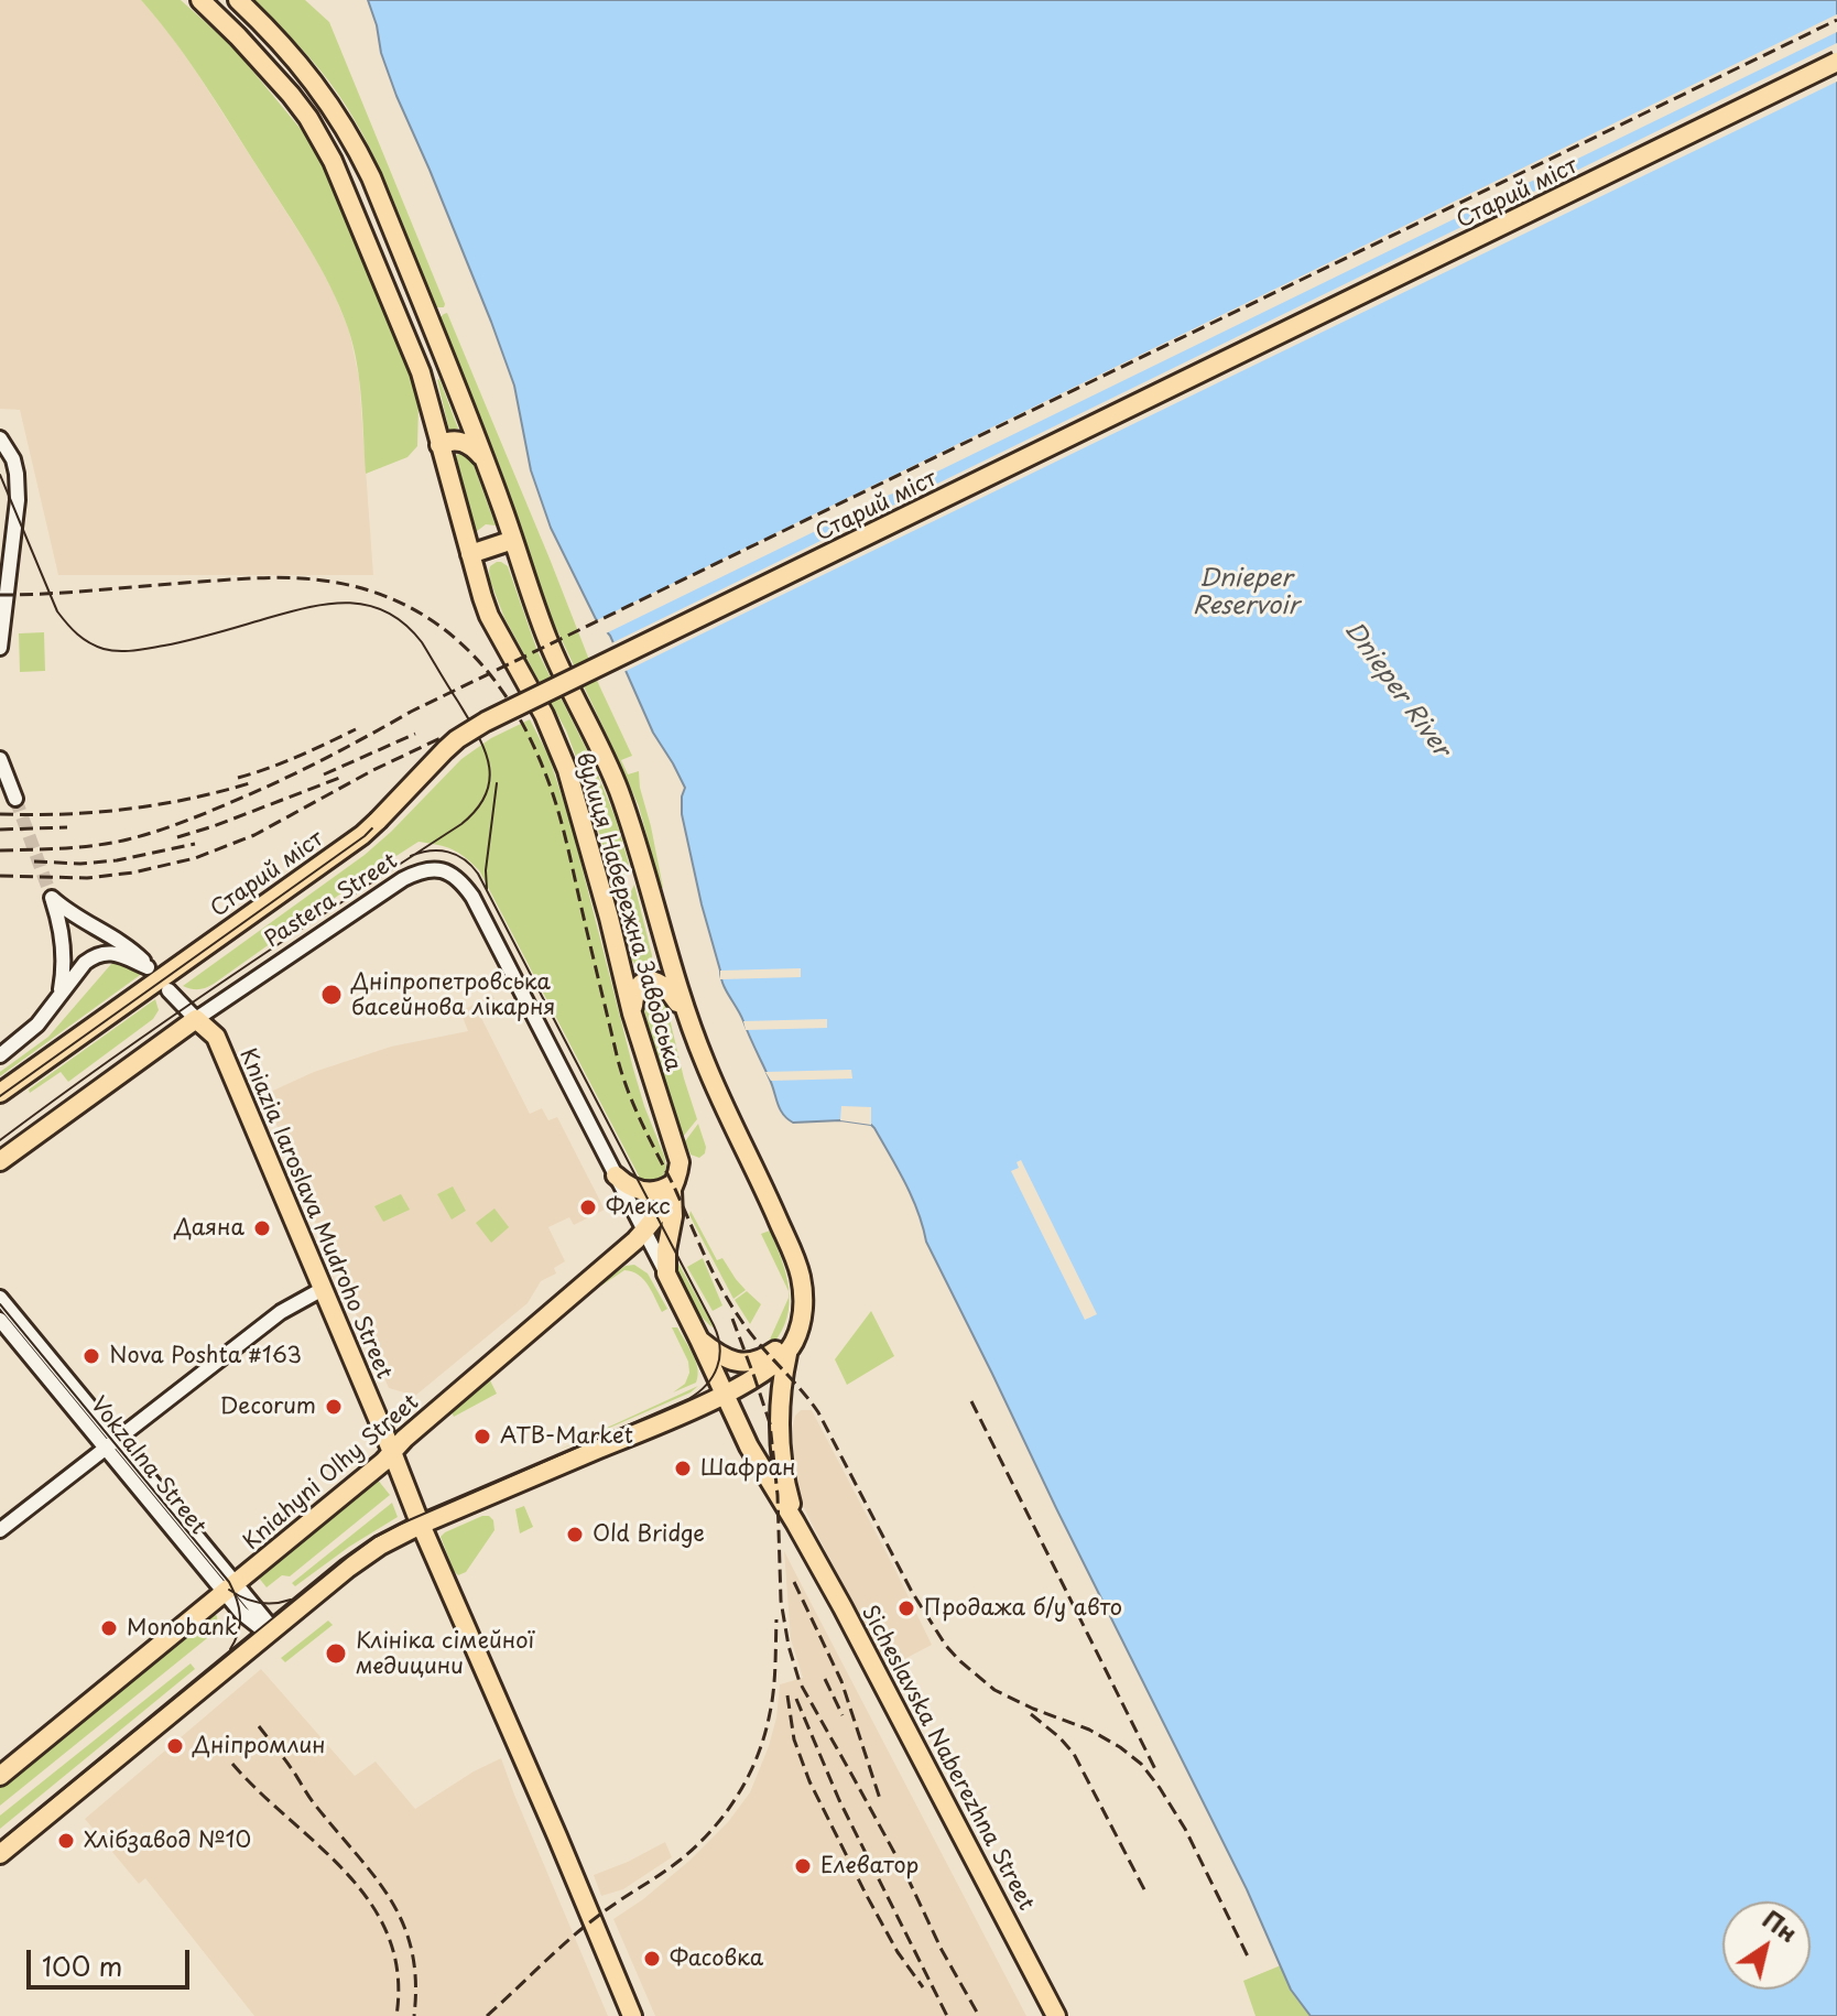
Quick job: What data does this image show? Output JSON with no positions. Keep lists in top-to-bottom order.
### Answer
{
  "streets": {
    "main road": [
      "Старий міст",
      "Pastera Street",
      "вулиця Набережна Заводська",
      "Kniazia Iaroslava Mudroho Street",
      "Kniahyni Olhy Street",
      "Sicheslavska Naberezhna Street"
    ],
    "street": ["Vokzalna Street"]
  },
  "crossings": [
    ["Pastera Street", "вулиця Набережна Заводська"],
    ["Pastera Street", "Kniazia Iaroslava Mudroho Street"],
    ["Pastera Street", "Kniahyni Olhy Street"],
    ["Pastera Street", "Sicheslavska Naberezhna Street"],
    ["вулиця Набережна Заводська", "Kniahyni Olhy Street"],
    ["вулиця Набережна Заводська", "Sicheslavska Naberezhna Street"],
    ["Kniazia Iaroslava Mudroho Street", "Kniahyni Olhy Street"],
    ["Vokzalna Street", "Kniahyni Olhy Street"]
  ],
  "water": ["Dnieper Reservoir", "Dnieper River"],
  "places": [
    "Дніпропетровська басейнова лікарня",
    "Флекс",
    "Даяна",
    "Nova Poshta #163",
    "Decorum",
    "ATB-Market",
    "Шафран",
    "Old Bridge",
    "Продажа б/у авто",
    "Monobank",
    "Клініка сімейної медицини",
    "Дніпромлин",
    "Хлібзавод №10",
    "Елеватор",
    "Фасовка"
  ],
  "scale_bar": "100 m",
  "north": "top right"
}
